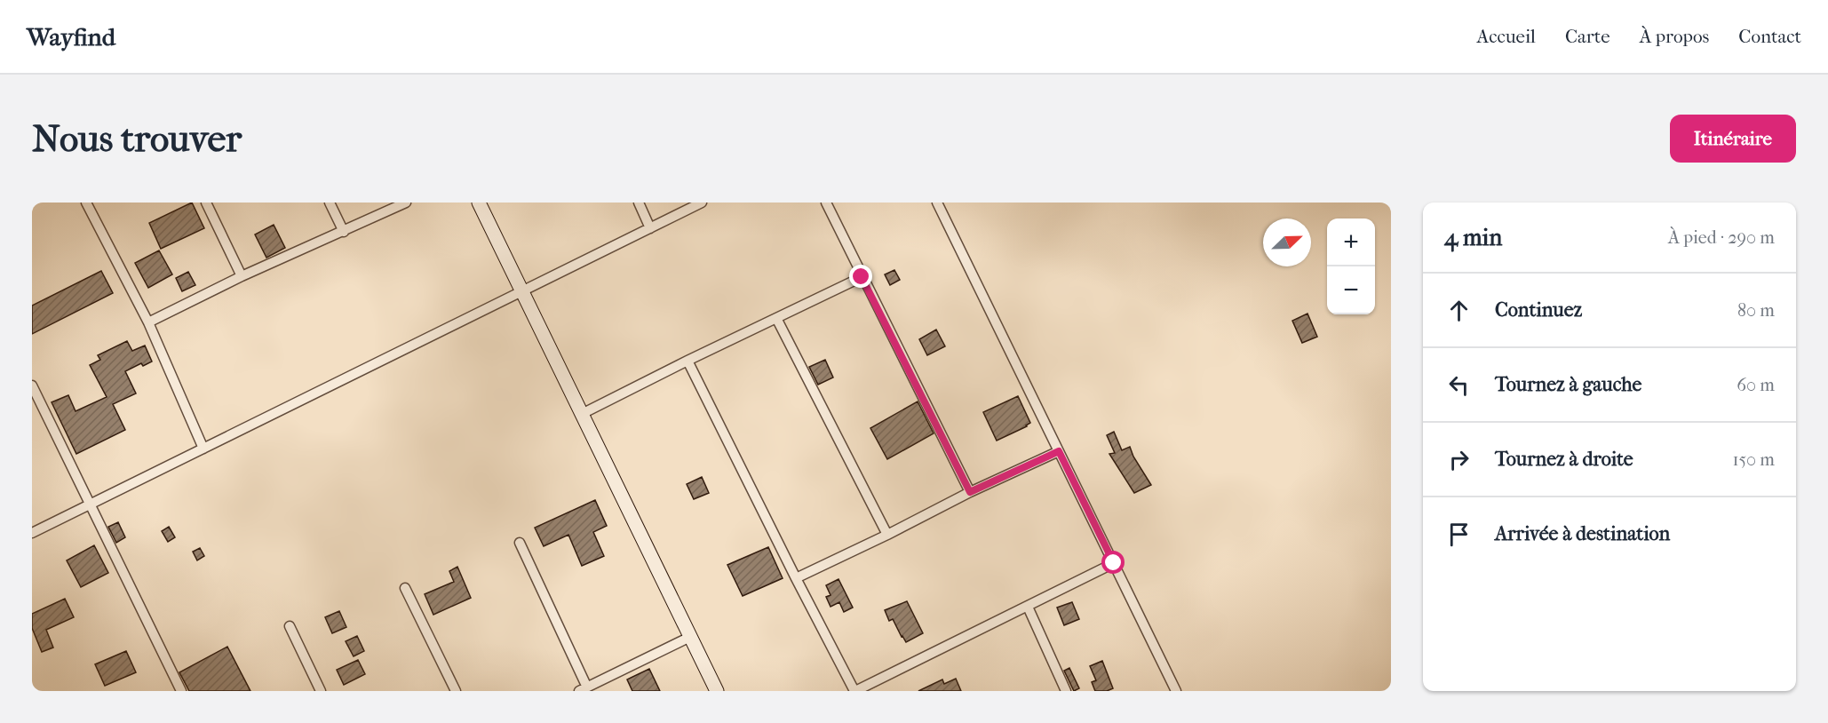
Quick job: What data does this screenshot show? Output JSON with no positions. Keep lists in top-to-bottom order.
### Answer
{
  "north": "top right",
  "page": {
    "header": "Wayfind",
    "nav": [
      "Accueil",
      "Carte",
      "À propos",
      "Contact"
    ],
    "buttons": "Itinéraire",
    "title": "Nous trouver",
    "heading": ["4 min", "À pied · 290 m"],
    "map_buttons": ["+", "−"],
    "list": [
      ["Continuez", "80 m"],
      ["Tournez à gauche", "60 m"],
      ["Tournez à droite", "150 m"],
      "Arrivée à destination"
    ]
  }
}
